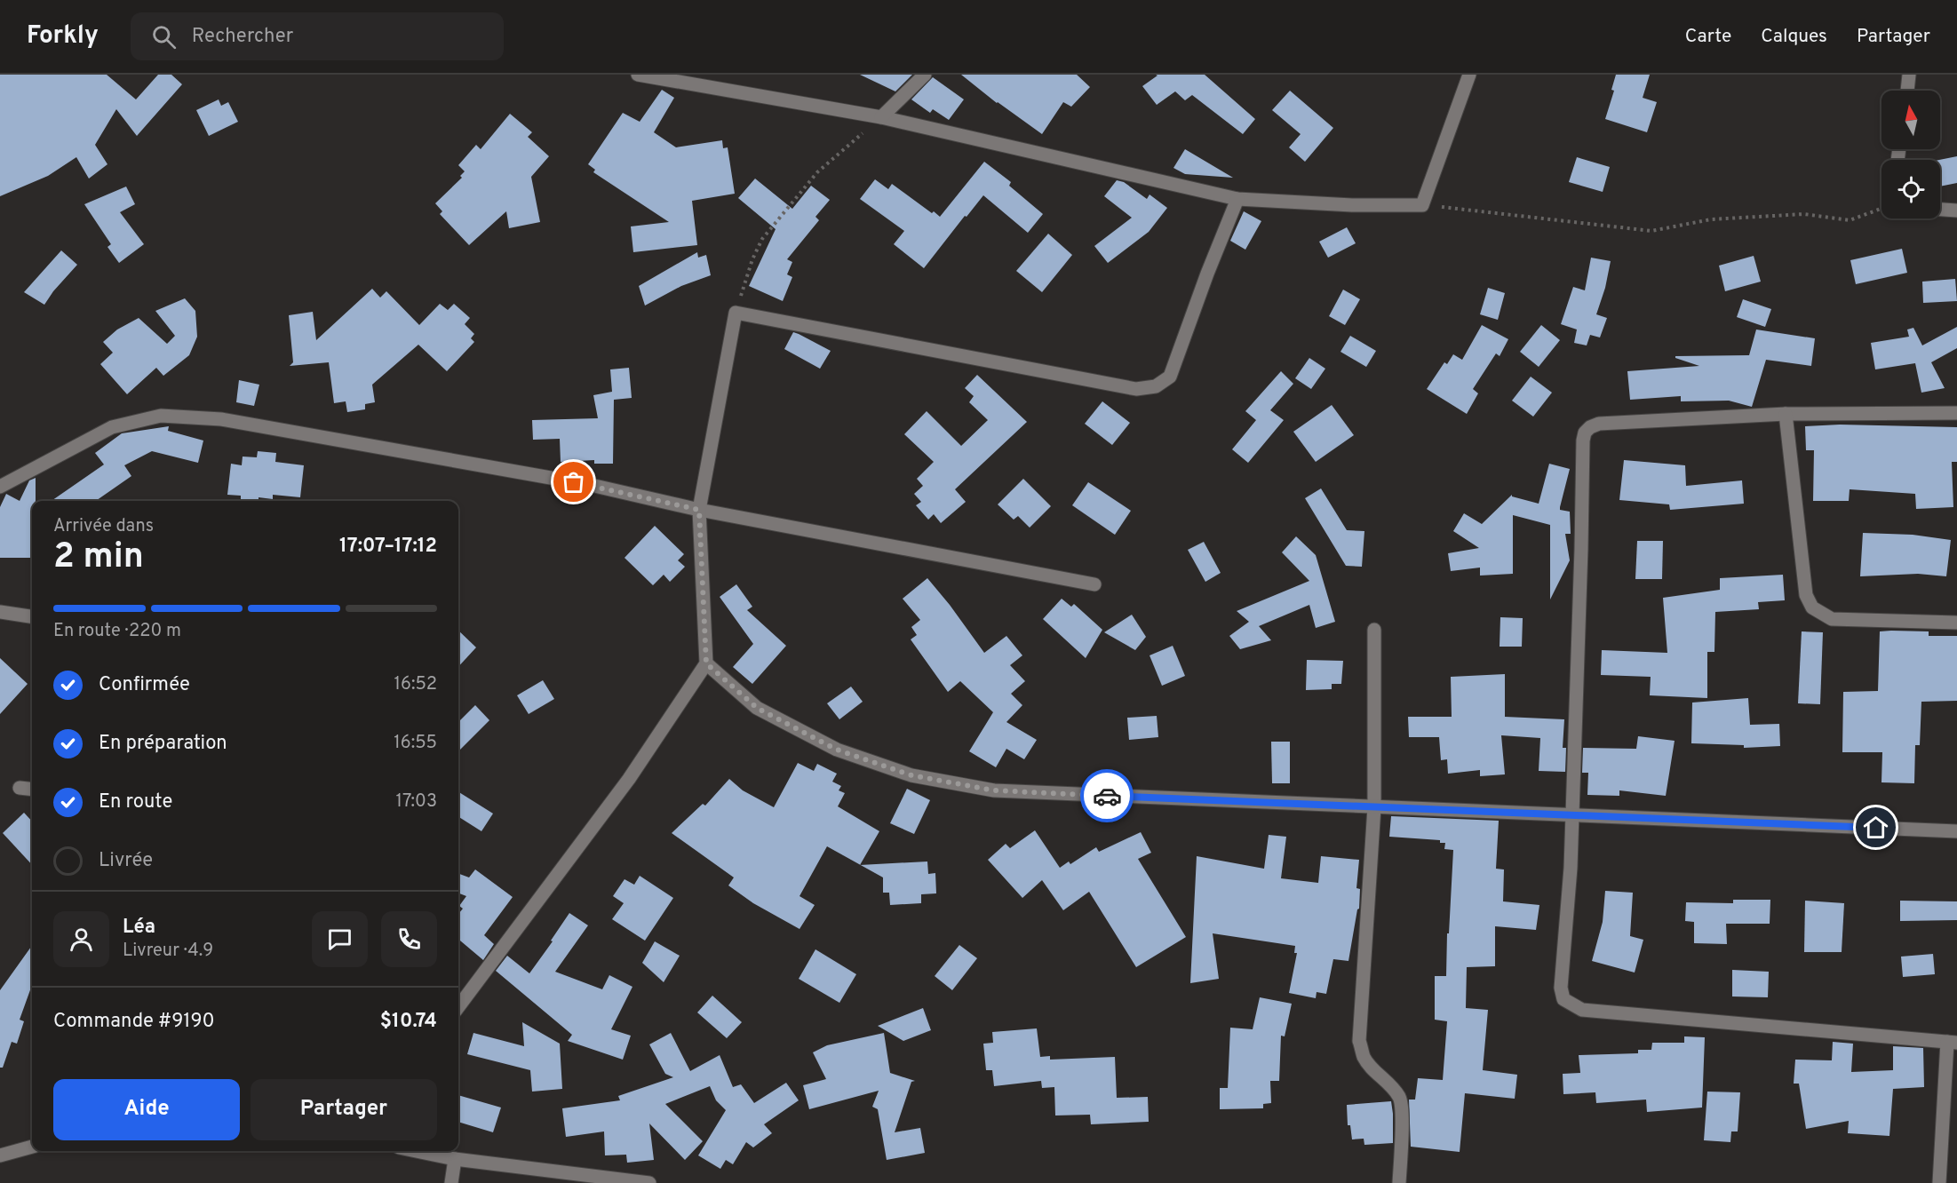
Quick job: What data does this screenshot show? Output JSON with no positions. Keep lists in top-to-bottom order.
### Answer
{
  "north": "top",
  "page": {
    "header": "Forkly",
    "search": "Rechercher",
    "nav": ["Carte", "Calques", "Partager"],
    "heading": ["2 min", "Arrivée dans", "17:07–17:12"],
    "panel": [
      "Léa",
      "Livreur · 4.9",
      "Commande #9190",
      "$10.74"
    ],
    "bar": "En route · 220 m",
    "list": [
      ["Confirmée", "16:52"],
      ["En préparation", "16:55"],
      ["En route", "17:03"],
      "Livrée"
    ],
    "buttons": ["Aide", "Partager"]
  }
}
